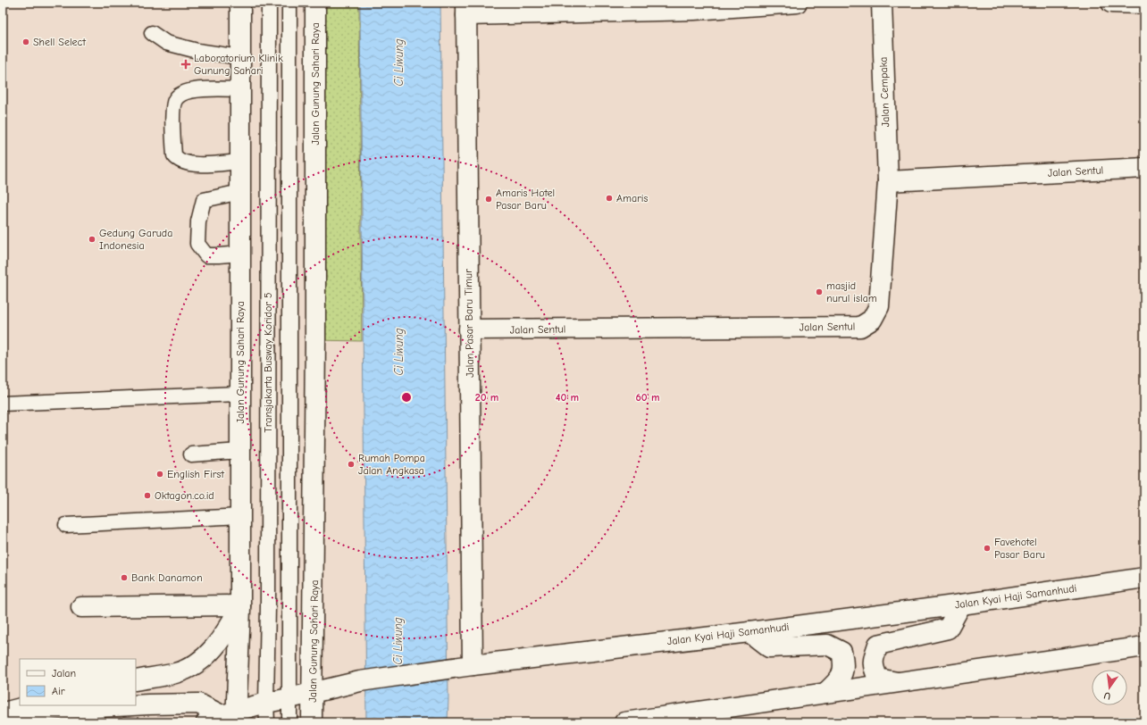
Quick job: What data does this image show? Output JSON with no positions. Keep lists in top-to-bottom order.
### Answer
{
  "streets": {
    "main road": [
      "Jalan Gunung Sahari Raya",
      "Jalan Cempaka",
      "Jalan Sentul",
      "Jalan Pasar Baru Timur",
      "Jalan Kyai Haji Samanhudi"
    ],
    "lane": ["Transjakarta Busway Koridor 5"]
  },
  "crossings": [
    ["Jalan Gunung Sahari Raya", "Jalan Kyai Haji Samanhudi"],
    ["Jalan Cempaka", "Jalan Sentul"],
    ["Jalan Sentul", "Jalan Pasar Baru Timur"],
    ["Jalan Pasar Baru Timur", "Jalan Kyai Haji Samanhudi"],
    ["Transjakarta Busway Koridor 5", "Jalan Kyai Haji Samanhudi"]
  ],
  "water": ["Ci Liwung"],
  "places": {
    "other": [
      "Shell Select",
      "Amaris",
      "Amaris Hotel Pasar Baru",
      "Gedung Garuda Indonesia",
      "masjid nurul islam",
      "Rumah Pompa Jalan Angkasa",
      "English First",
      "Oktagon.co.id",
      "Favehotel Pasar Baru",
      "Bank Danamon"
    ],
    "health": ["Laboratorium Klinik Gunung Sahari"]
  },
  "legend": ["Jalan", "Air"],
  "north": "bottom",
  "rings": ["20 m", "40 m", "60 m"]
}
